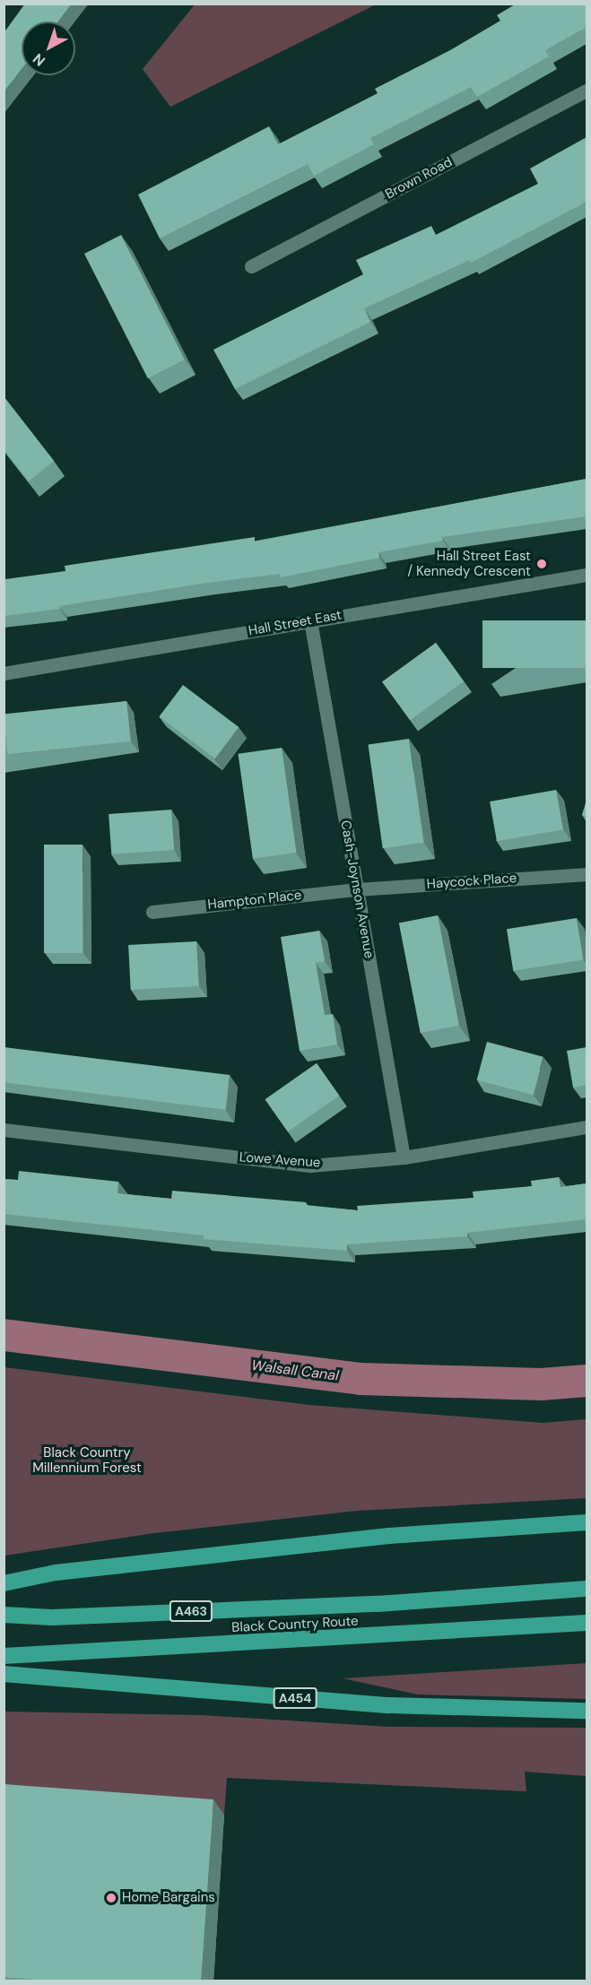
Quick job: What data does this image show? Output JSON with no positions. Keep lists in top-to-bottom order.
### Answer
{
  "streets": {
    "highway": ["A463", "Black Country Route", "A454"],
    "street": [
      "Brown Road",
      "Hall Street East",
      "Haycock Place",
      "Cash-Joynson Avenue",
      "Hampton Place",
      "Lowe Avenue"
    ]
  },
  "crossings": [
    ["Hall Street East", "Cash-Joynson Avenue"],
    ["Haycock Place", "Cash-Joynson Avenue"],
    ["Haycock Place", "Hampton Place"],
    ["Cash-Joynson Avenue", "Hampton Place"],
    ["Cash-Joynson Avenue", "Lowe Avenue"]
  ],
  "water": ["Walsall Canal"],
  "parks": ["Black Country Millennium Forest"],
  "places": ["Hall Street East / Kennedy Crescent", "Home Bargains"],
  "north": "bottom left"
}
